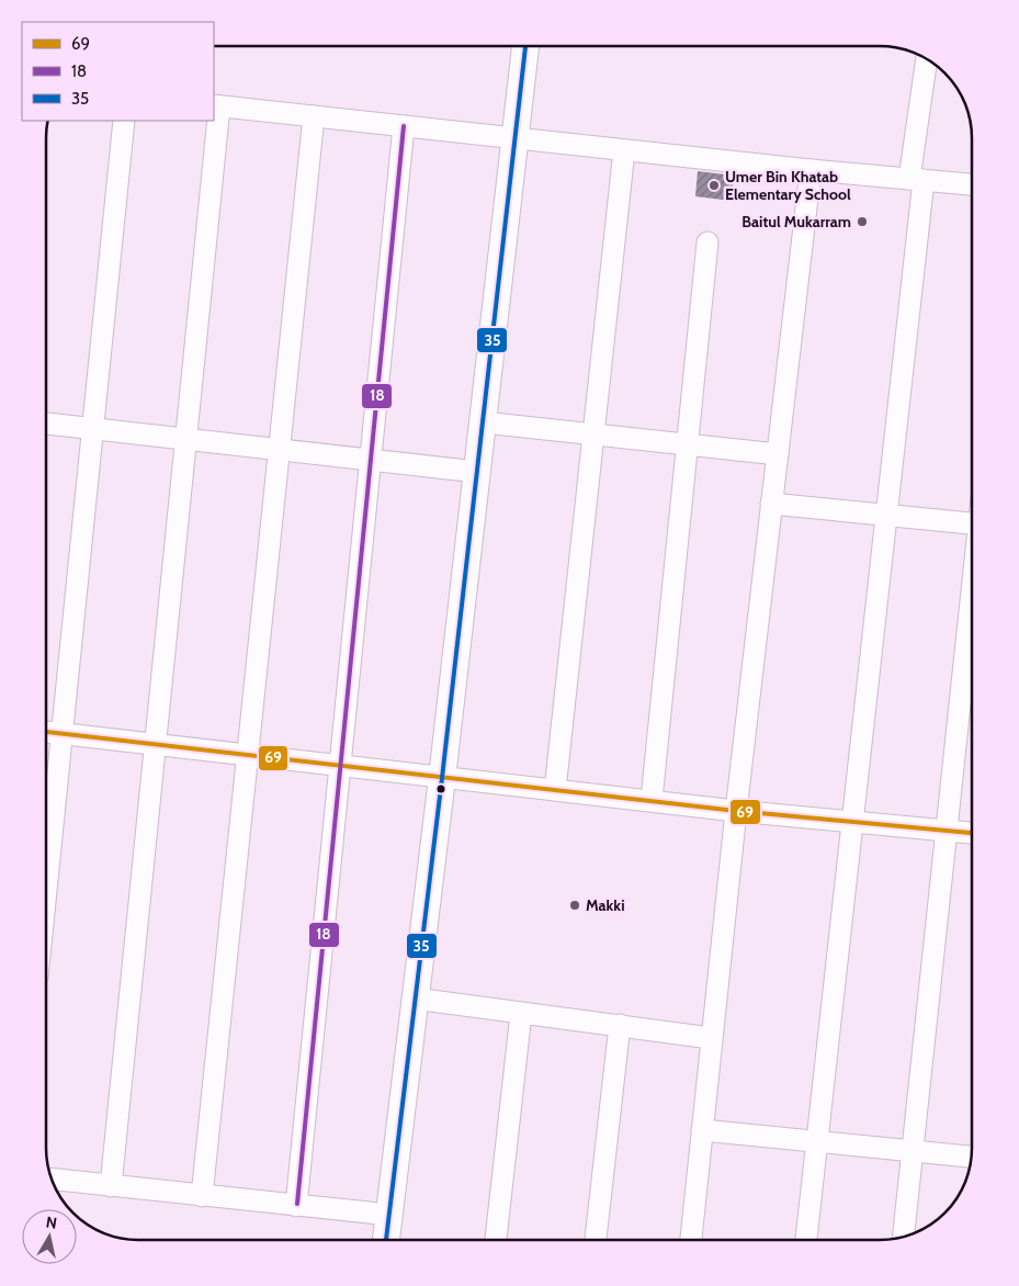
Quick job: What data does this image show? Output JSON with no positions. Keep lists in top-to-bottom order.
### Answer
{
  "places": ["Umer Bin Khatab Elementary School", "Baitul Mukarram", "Makki"],
  "lines": ["transit line 35", "transit line 18", "transit line 69"],
  "legend": ["69", "18", "35"],
  "north": "top"
}
